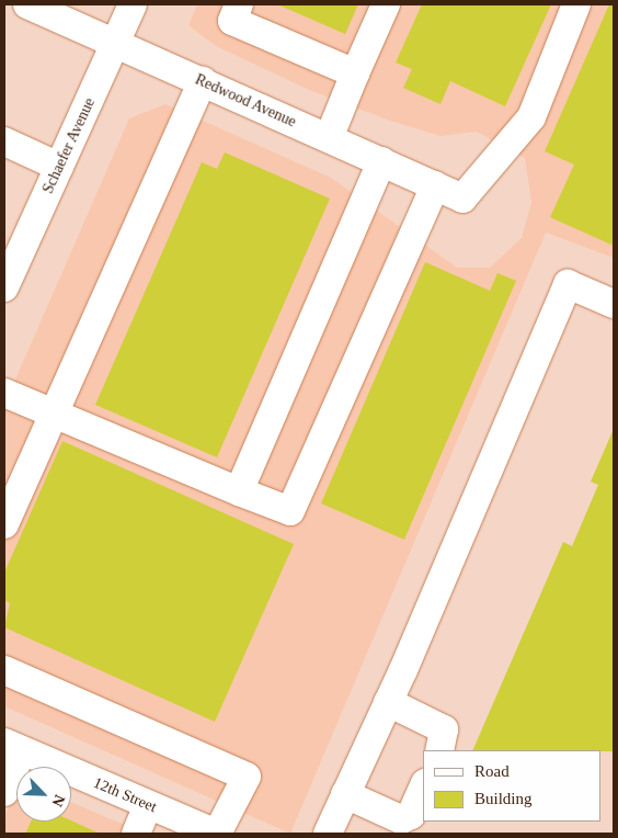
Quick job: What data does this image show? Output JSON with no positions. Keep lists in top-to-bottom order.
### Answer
{
  "streets": {
    "street": ["Redwood Avenue", "Schaefer Avenue", "12th Street"]
  },
  "crossings": [
    ["Redwood Avenue", "Schaefer Avenue"]
  ],
  "legend": ["Road", "Building"],
  "north": "bottom right"
}
